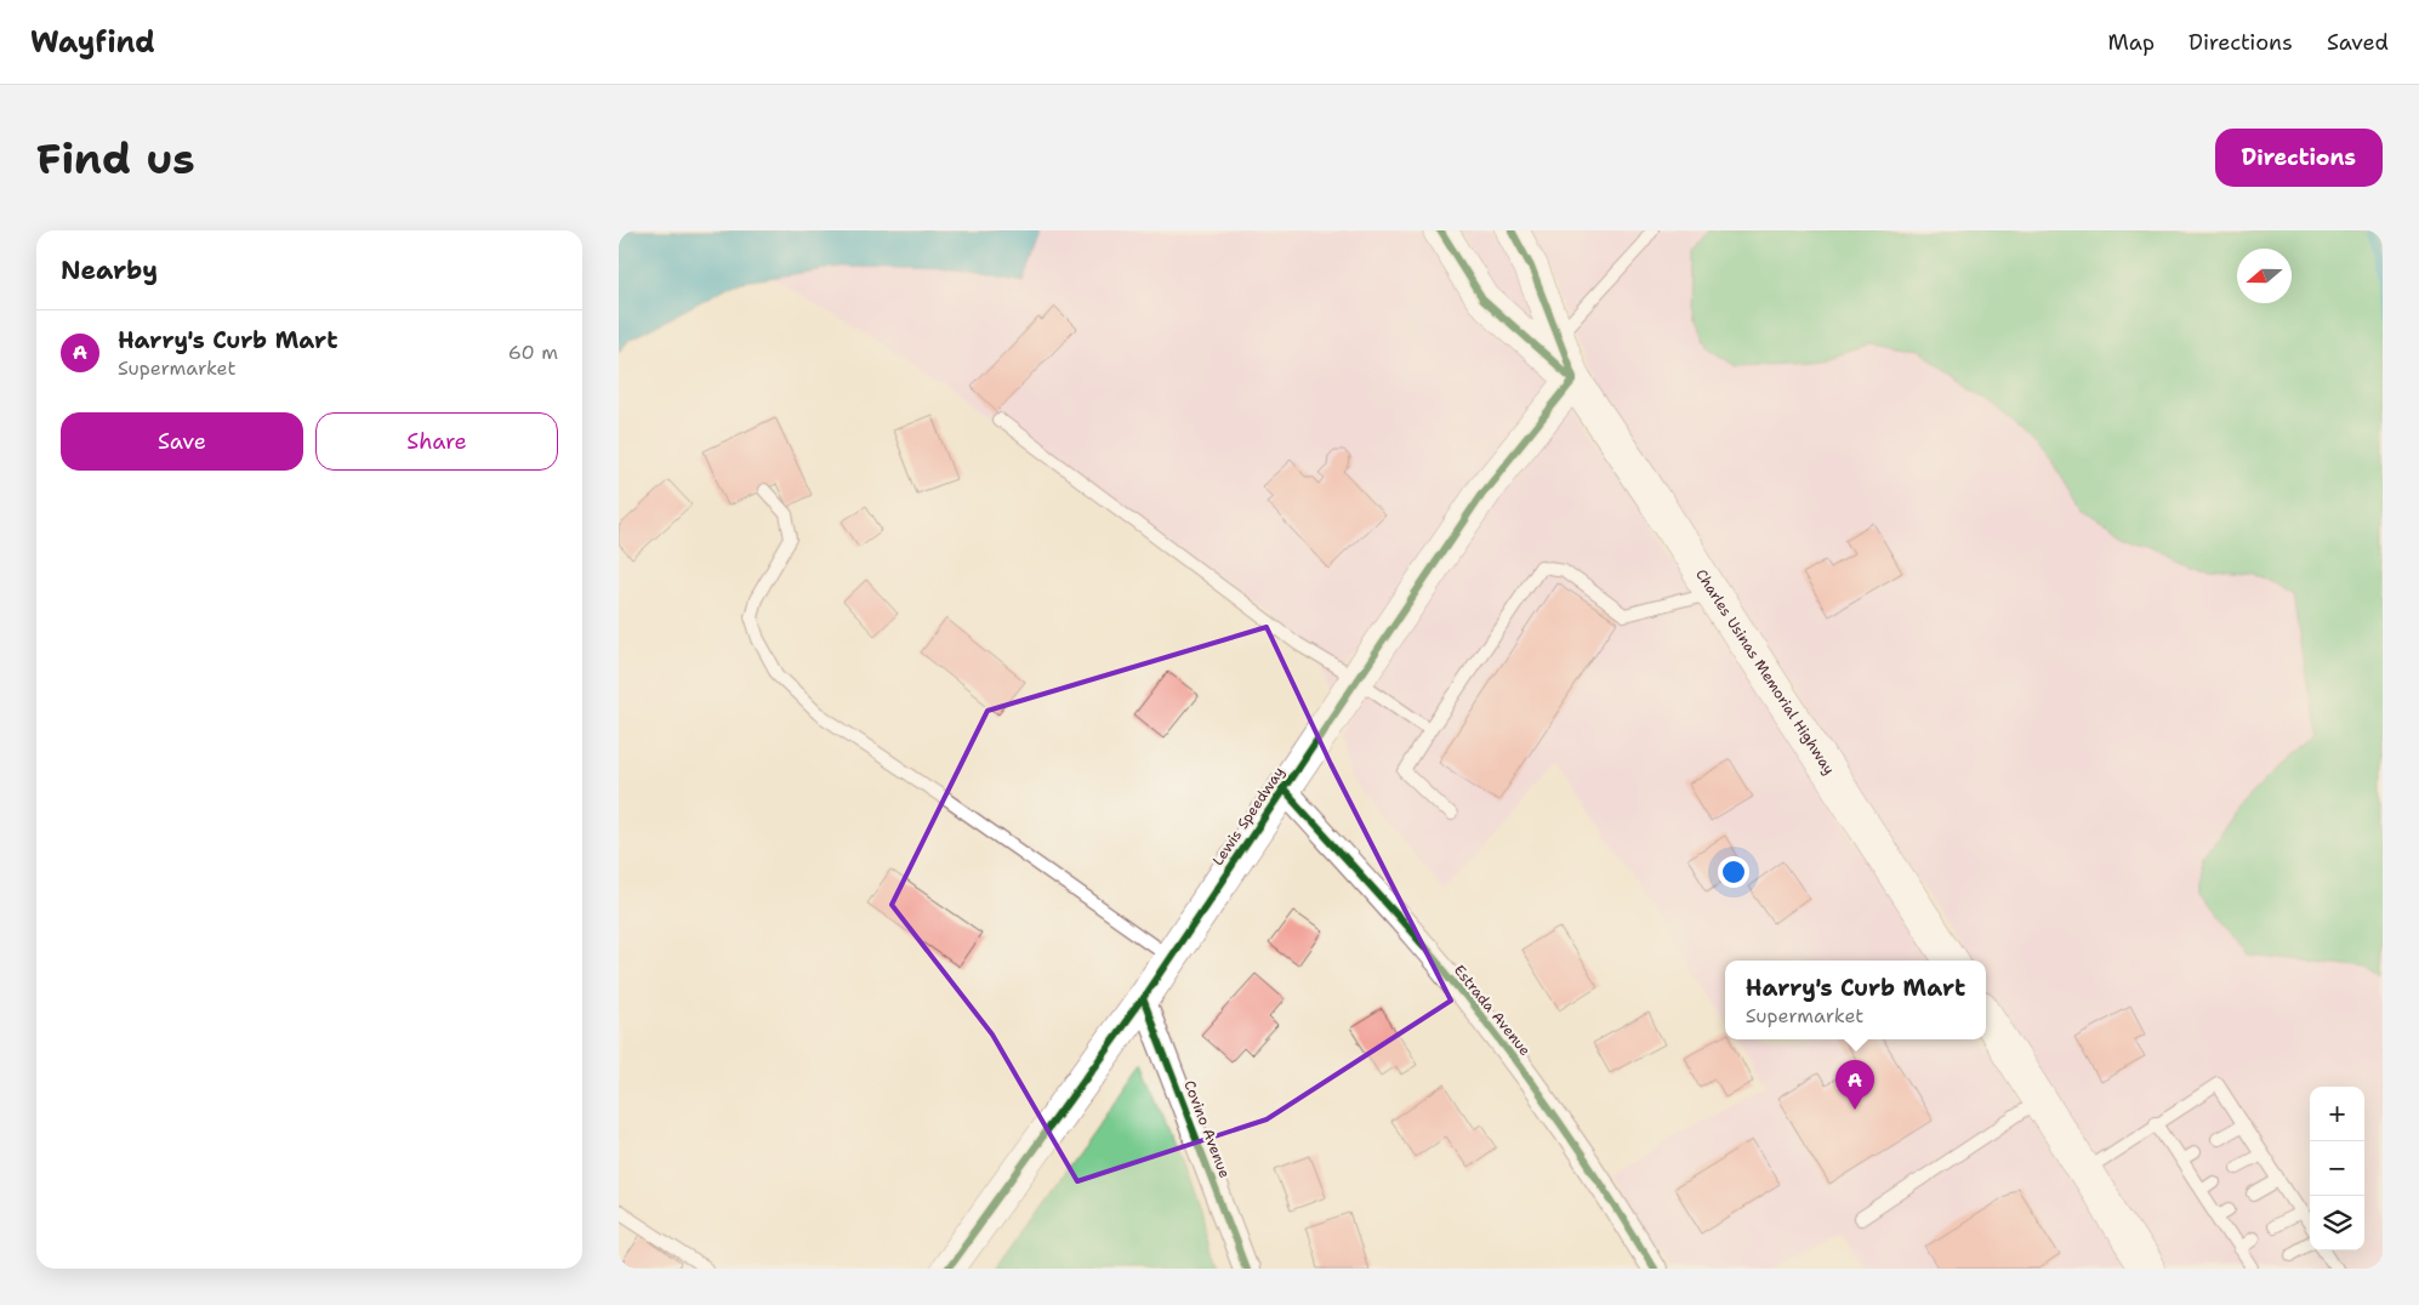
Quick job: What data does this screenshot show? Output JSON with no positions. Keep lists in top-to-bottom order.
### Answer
{
  "streets": {
    "main road": ["Charles Usinas Memorial Highway", "Lewis Speedway"],
    "street": ["Estrada Avenue", "Covino Avenue"]
  },
  "crossings": [
    ["Charles Usinas Memorial Highway", "Lewis Speedway"],
    ["Lewis Speedway", "Estrada Avenue"],
    ["Lewis Speedway", "Covino Avenue"]
  ],
  "north": "left",
  "page": {
    "header": "Wayfind",
    "nav": ["Map", "Directions", "Saved"],
    "buttons": [
      "Directions",
      ["Save", "Share"]
    ],
    "title": "Find us",
    "heading": "Nearby",
    "list": [
      {
        "mark": "A",
        "name": "Harry's Curb Mart",
        "note": "Supermarket",
        "value": "60 m"
      }
    ],
    "popup": ["Harry's Curb Mart", "Supermarket"],
    "pins": "A",
    "map_buttons": ["+", "−"]
  }
}
